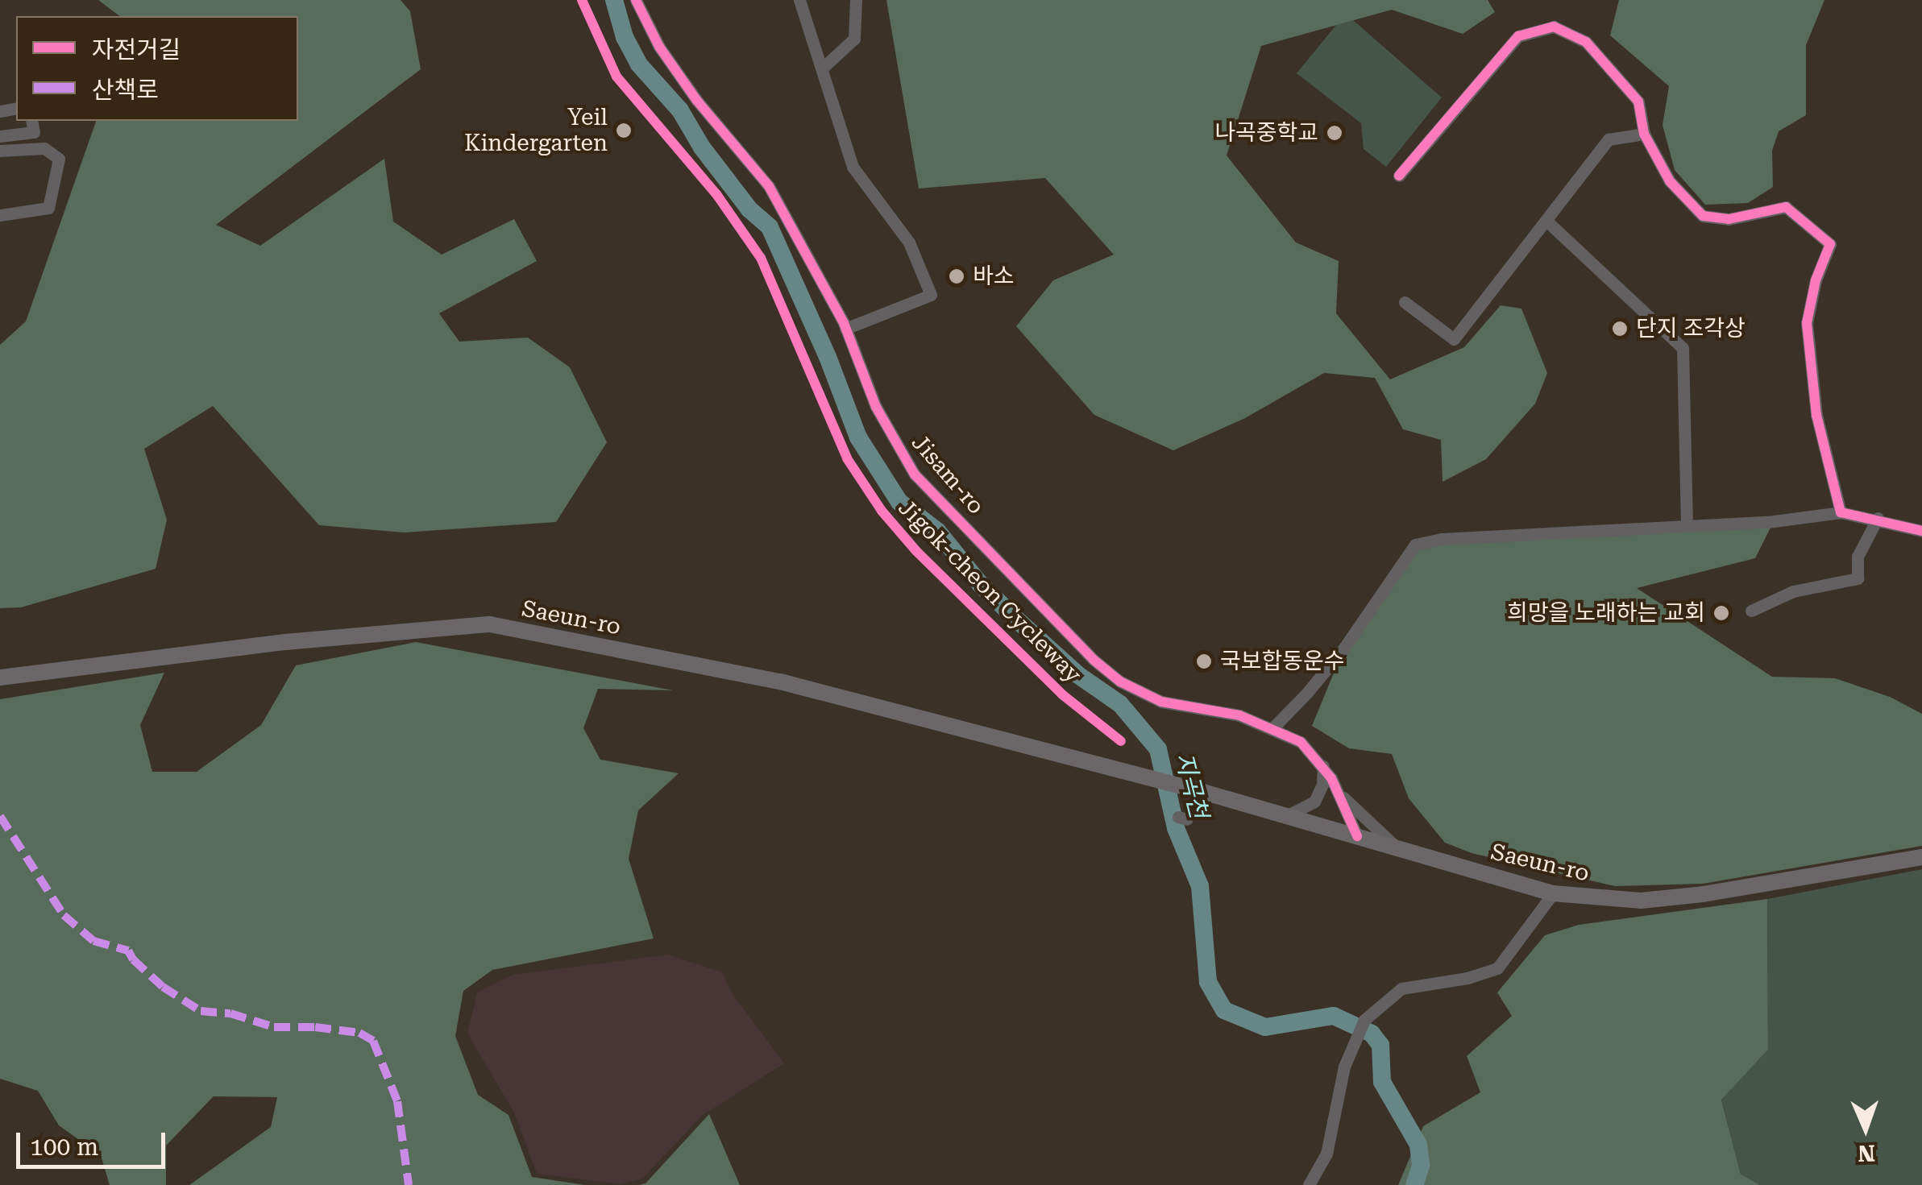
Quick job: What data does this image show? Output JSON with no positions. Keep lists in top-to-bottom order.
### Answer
{
  "streets": {
    "main road": ["Saeun-ro"],
    "street": ["Jisam-ro"],
    "cycle path": ["Jigok-cheon Cycleway"]
  },
  "crossings": [
    ["Jisam-ro", "Saeun-ro"]
  ],
  "water": ["지곡천"],
  "places": [
    "Yeil Kindergarten",
    "나곡중학교",
    "바소",
    "단지 조각상",
    "희망을 노래하는 교회",
    "국보합동운수"
  ],
  "legend": ["자전거길", "산책로"],
  "scale_bar": "100 m",
  "north": "bottom"
}
